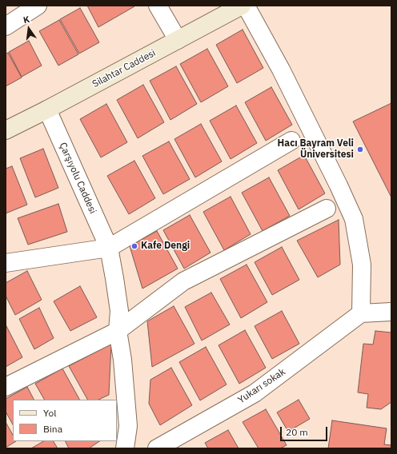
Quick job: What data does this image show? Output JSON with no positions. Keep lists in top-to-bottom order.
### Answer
{
  "streets": {
    "main road": ["Silahtar Caddesi"],
    "street": ["Çarşıyolu Caddesi", "Yukarı sokak"]
  },
  "crossings": [
    ["Silahtar Caddesi", "Çarşıyolu Caddesi"]
  ],
  "places": ["Hacı Bayram Veli Üniversitesi", "Kafe Dengi"],
  "legend": ["Yol", "Bina"],
  "scale_bar": "20 m",
  "north": "top"
}
